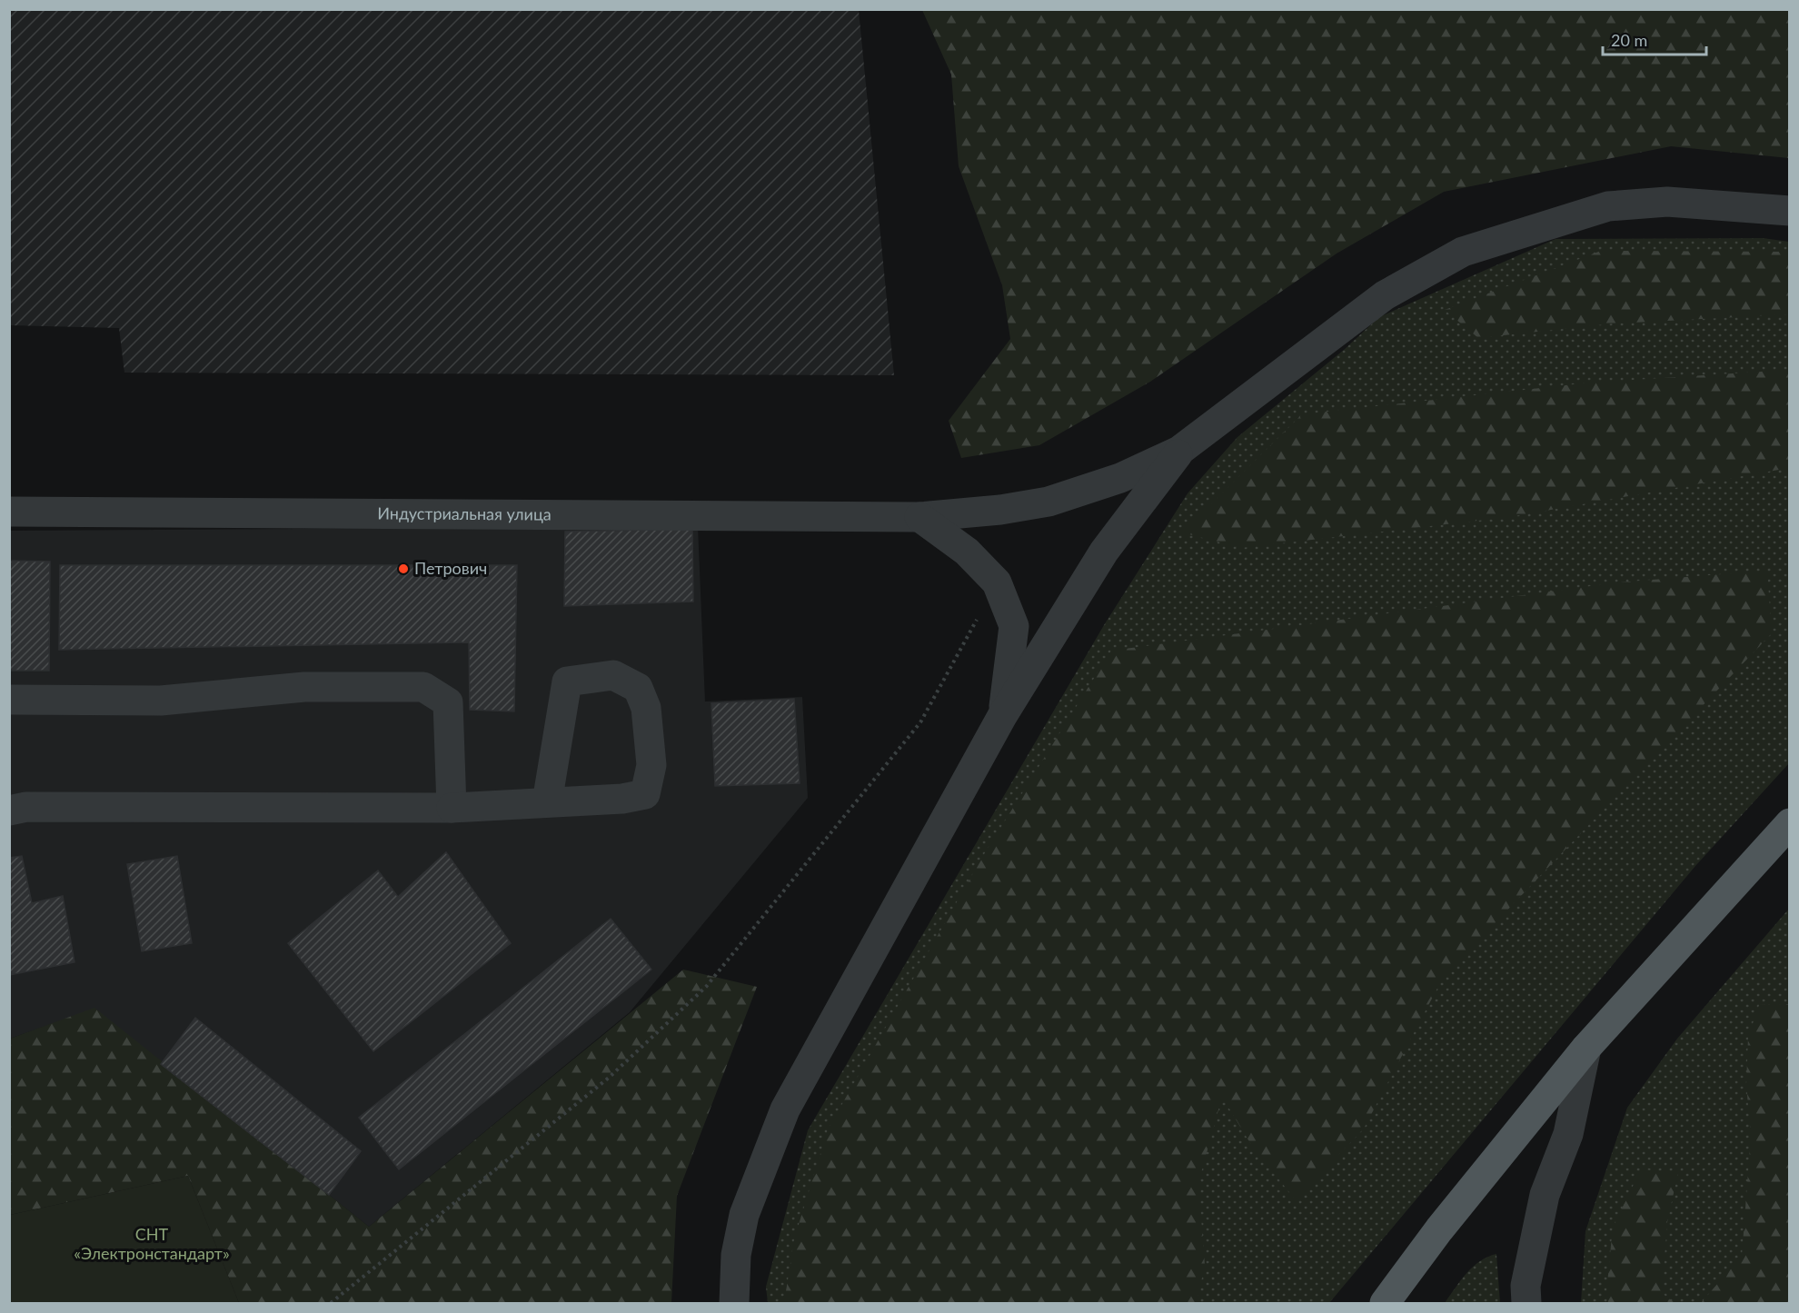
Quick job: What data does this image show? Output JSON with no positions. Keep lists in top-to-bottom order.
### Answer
{
  "streets": {
    "street": ["Индустриальная улица"]
  },
  "parks": ["СНТ «Электронстандарт»"],
  "places": ["Петрович"],
  "scale_bar": "20 m"
}
